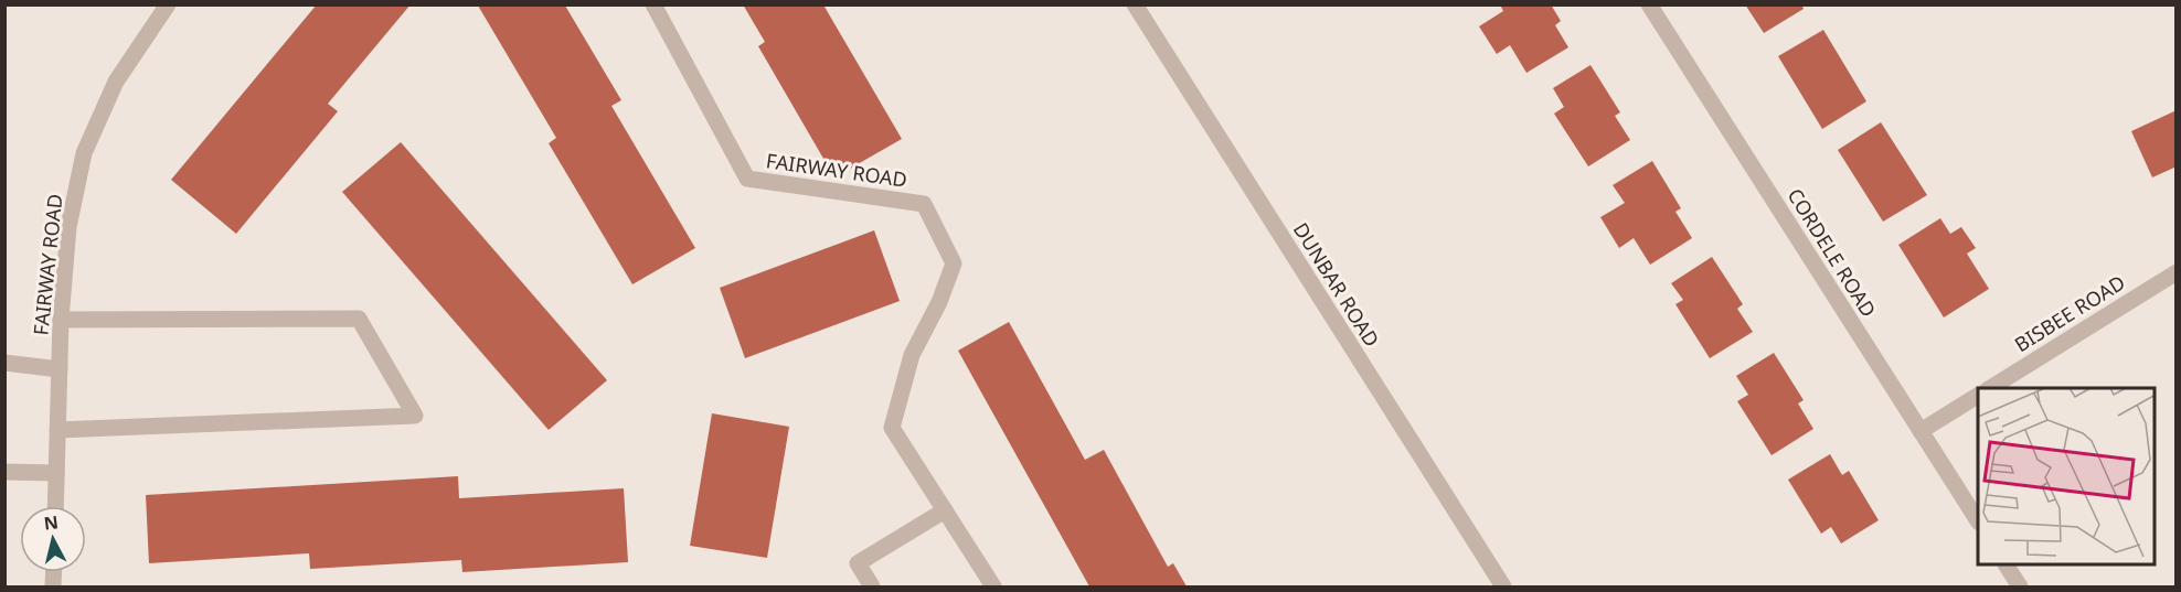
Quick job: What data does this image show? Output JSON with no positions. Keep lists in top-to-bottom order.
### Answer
{
  "streets": {
    "street": [
      "FAIRWAY ROAD",
      "CORDELE ROAD",
      "DUNBAR ROAD",
      "BISBEE ROAD"
    ]
  },
  "north": "top"
}
